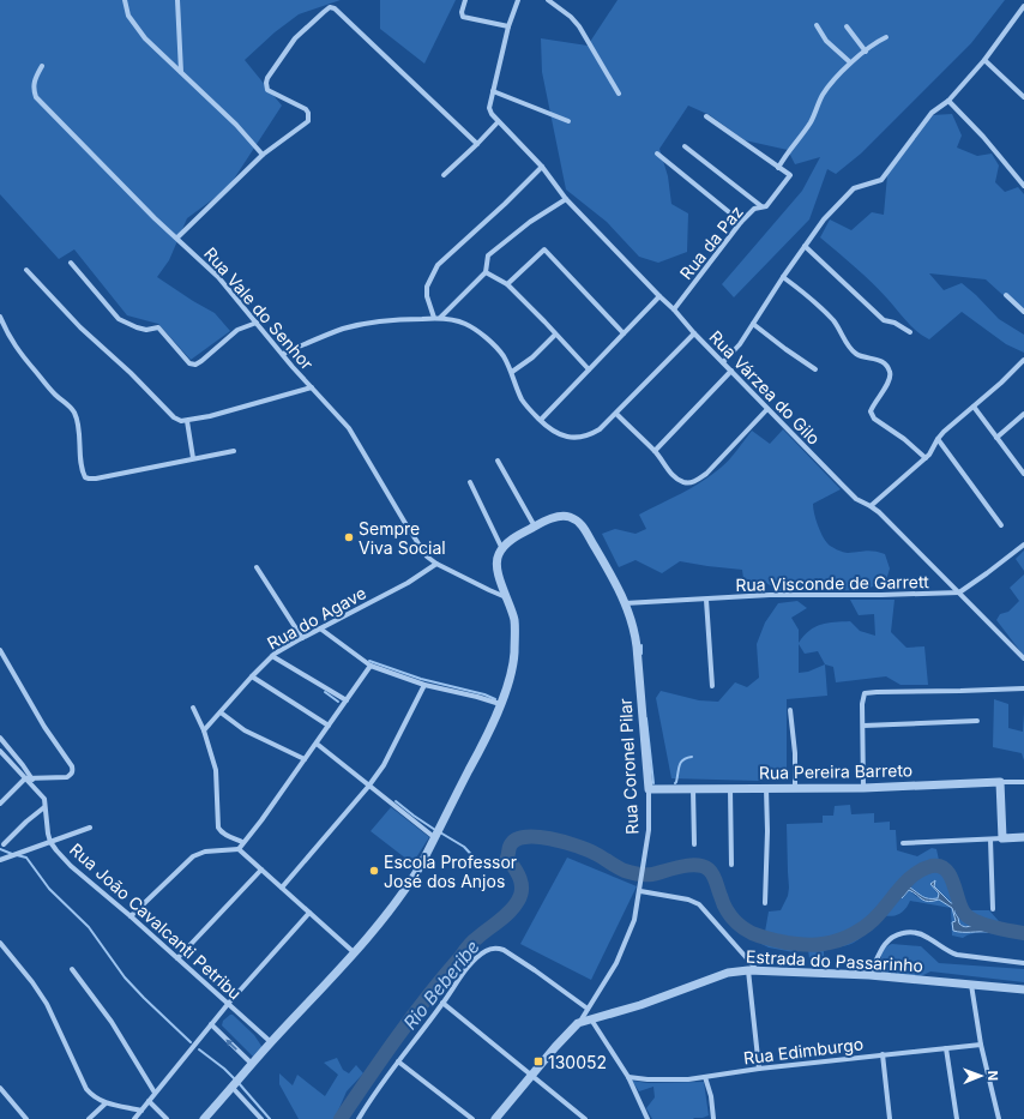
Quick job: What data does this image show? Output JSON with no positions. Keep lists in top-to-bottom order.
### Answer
{
  "streets": {
    "street": [
      "Rua da Paz",
      "Rua Vale do Senhor",
      "Rua Várzea do Gilo",
      "Rua Visconde de Garrett",
      "Rua do Agave",
      "Rua Coronel Pilar",
      "Rua Pereira Barreto",
      "Rua João Cavalcanti Petribu",
      "Estrada do Passarinho",
      "Rua Edimburgo"
    ]
  },
  "crossings": [
    ["Rua da Paz", "Rua Várzea do Gilo"],
    ["Rua Vale do Senhor", "Rua do Agave"],
    ["Rua Várzea do Gilo", "Rua Visconde de Garrett"],
    ["Rua Visconde de Garrett", "Rua Coronel Pilar"],
    ["Rua Coronel Pilar", "Rua Pereira Barreto"],
    ["Rua Coronel Pilar", "Estrada do Passarinho"]
  ],
  "water": ["Rio Beberibe"],
  "places": {
    "other": ["Sempre Viva Social", "Escola Professor José dos Anjos"],
    "transit": ["130052"]
  },
  "north": "right"
}
